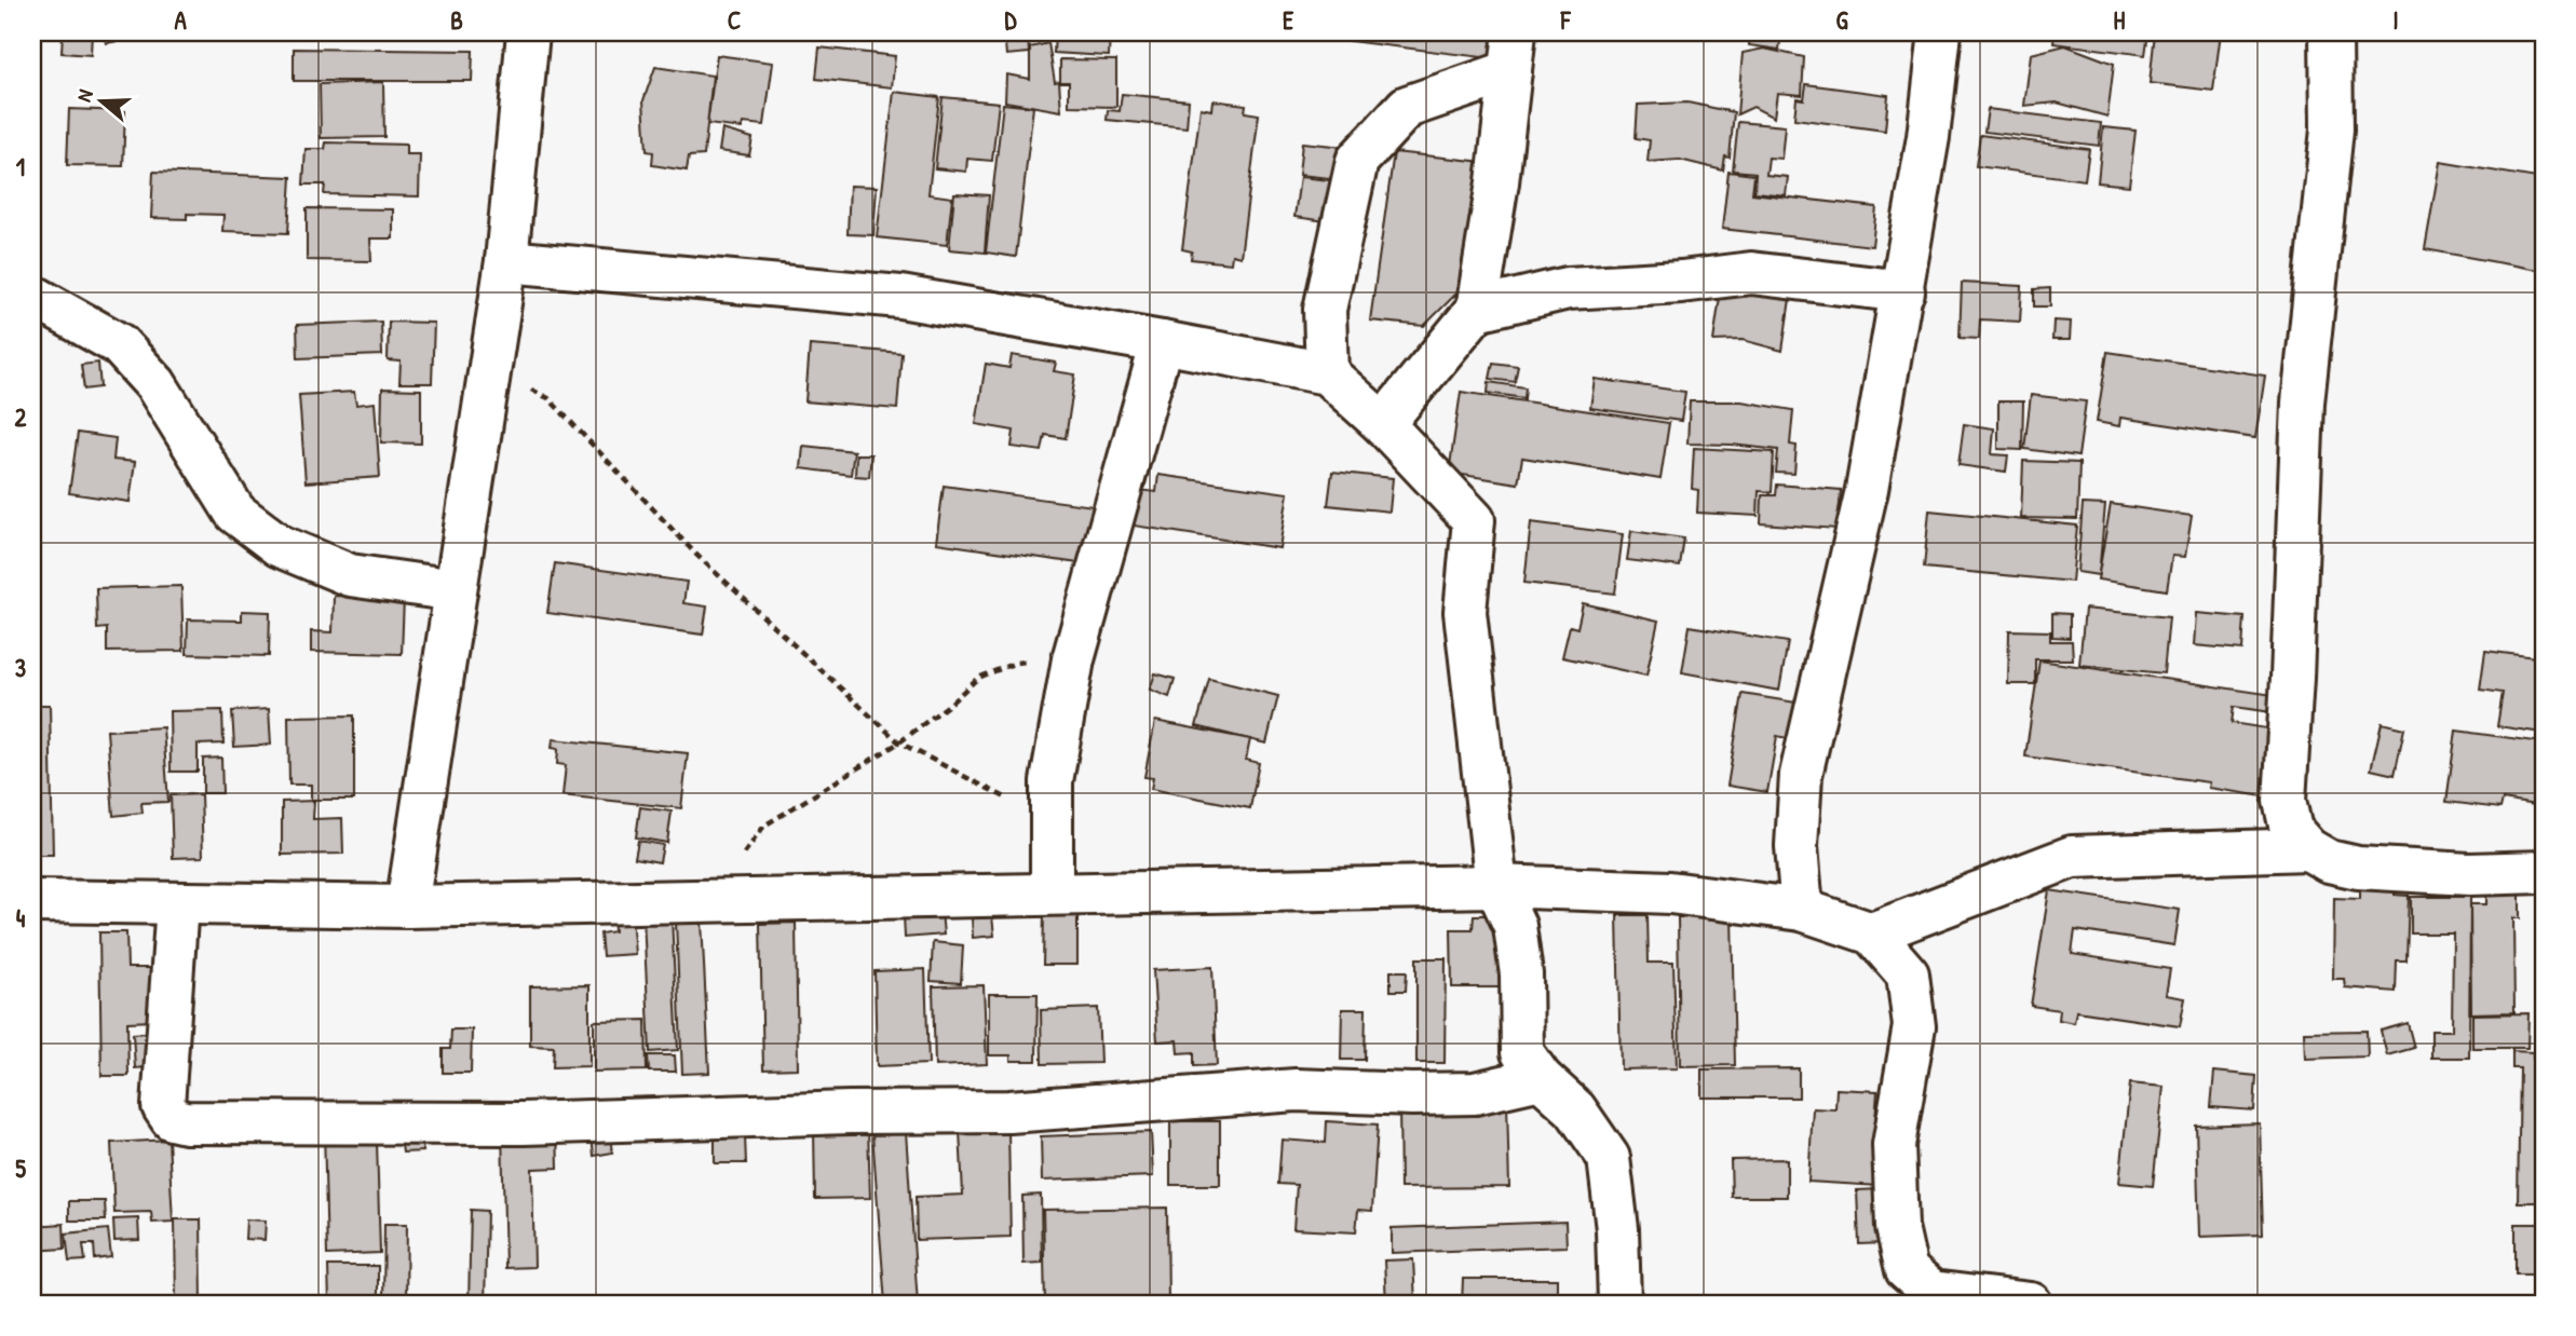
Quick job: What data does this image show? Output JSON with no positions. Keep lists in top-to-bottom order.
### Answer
{
  "north": "left",
  "grid": {
    "columns": [
      "A",
      "B",
      "C",
      "D",
      "E",
      "F",
      "G",
      "H",
      "I"
    ],
    "rows": [
      "1",
      "2",
      "3",
      "4",
      "5"
    ]
  }
}
